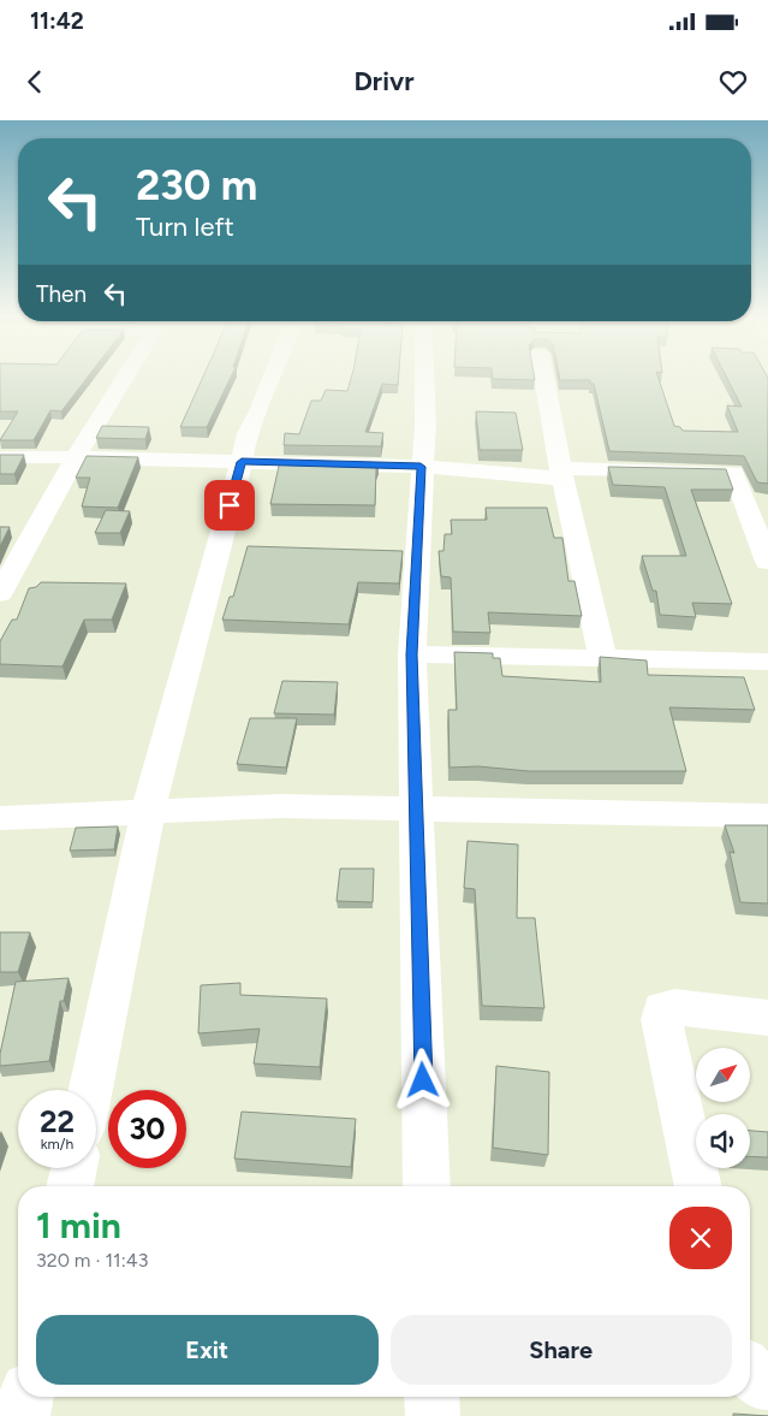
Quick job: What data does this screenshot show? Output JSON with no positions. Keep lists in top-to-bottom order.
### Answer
{
  "north": "top right",
  "page": {
    "status": "11:42",
    "header": "Drivr",
    "turn": ["230 m", "Turn left"],
    "then": "Then",
    "speed": "22 km/h",
    "limit": "30",
    "heading": ["1 min", "320 m · 11:43"],
    "buttons": ["Exit", "Share"]
  }
}
